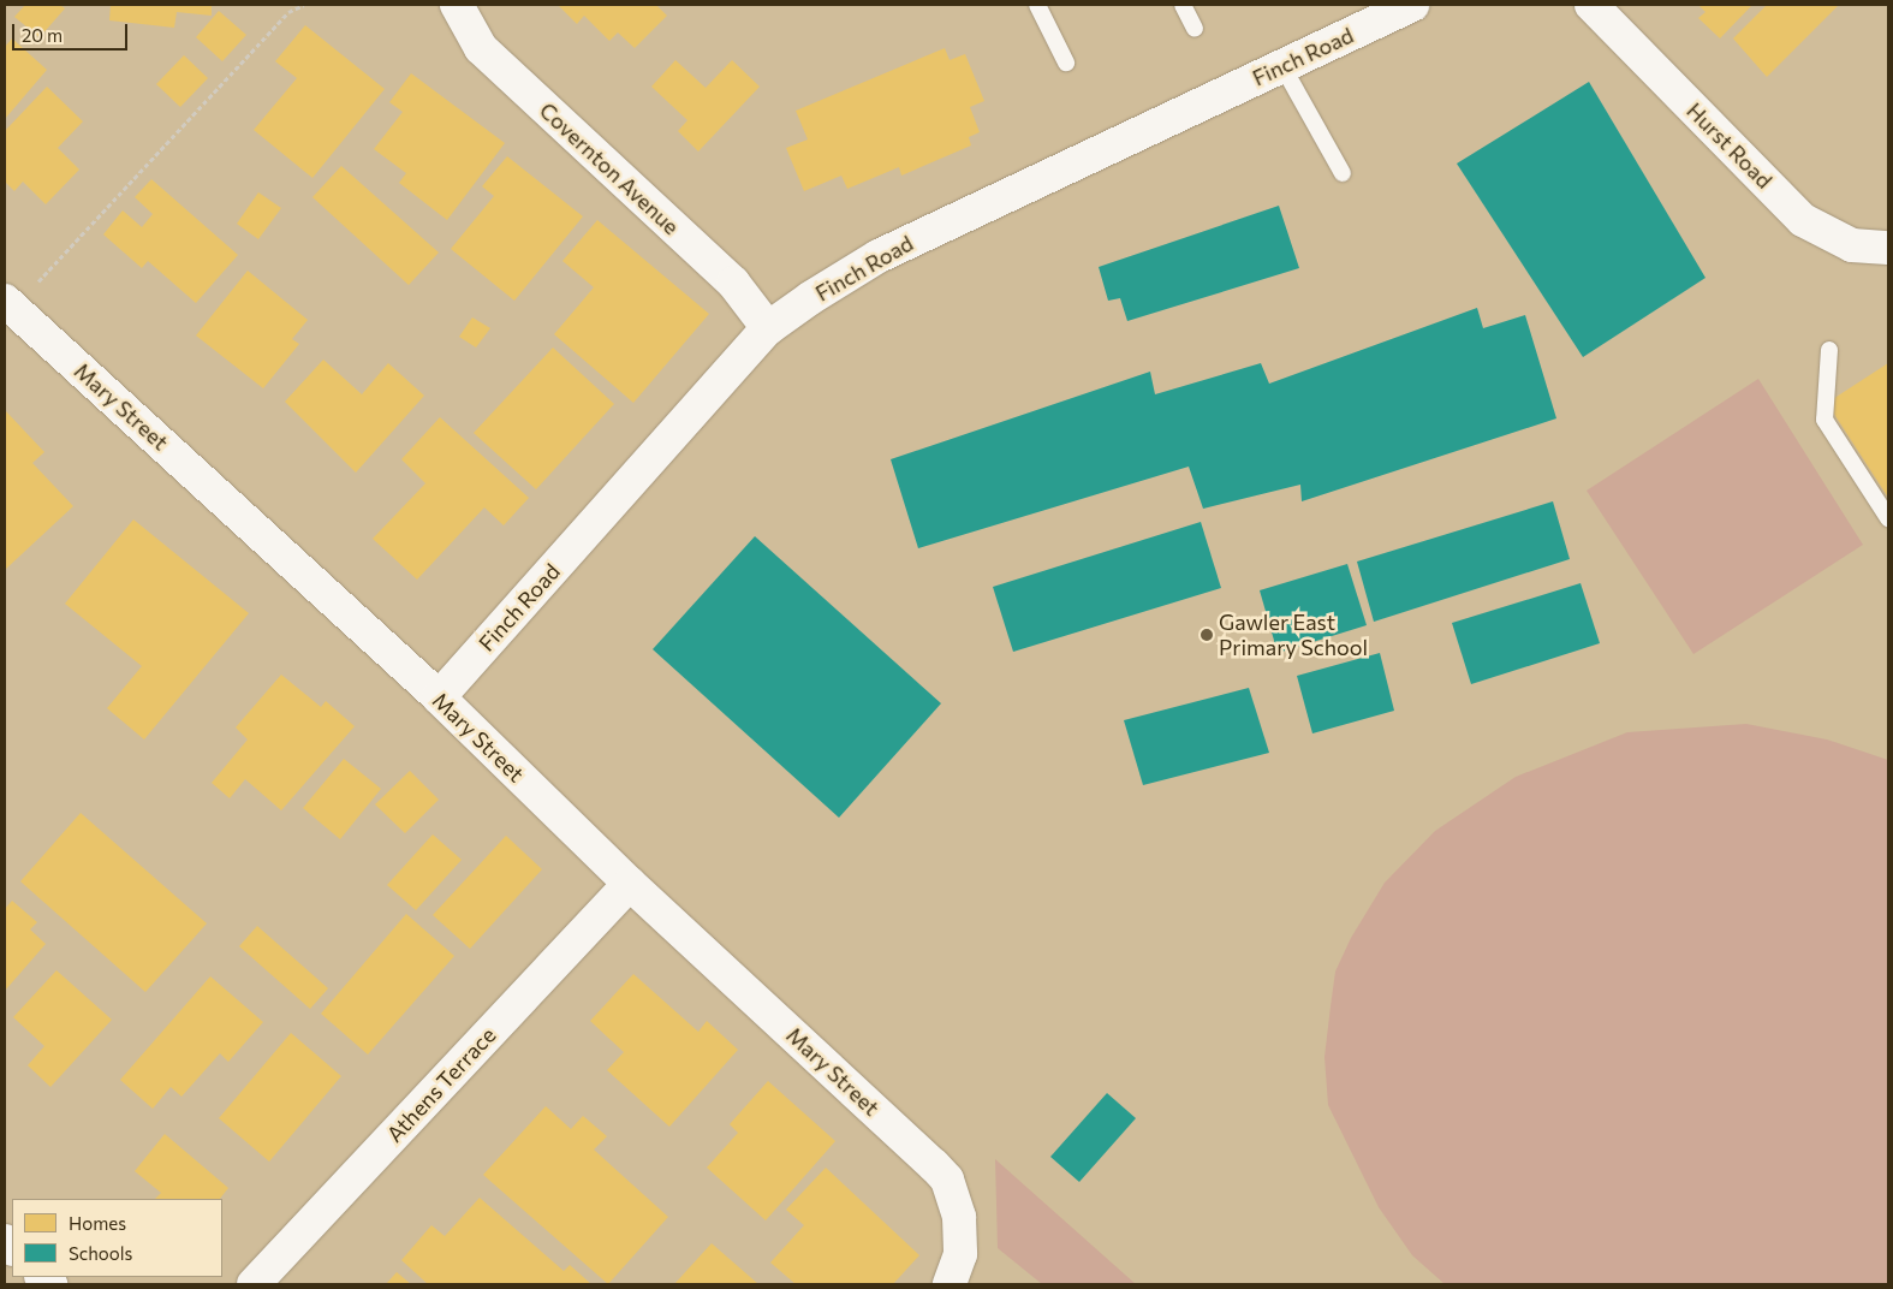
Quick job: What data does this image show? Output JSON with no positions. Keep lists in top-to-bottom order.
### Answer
{
  "streets": {
    "street": [
      "Finch Road",
      "Hurst Road",
      "Covernton Avenue",
      "Mary Street",
      "Athens Terrace"
    ]
  },
  "crossings": [
    ["Finch Road", "Covernton Avenue"],
    ["Finch Road", "Mary Street"],
    ["Mary Street", "Athens Terrace"]
  ],
  "places": ["Gawler East Primary School"],
  "legend": ["Homes", "Schools"],
  "scale_bar": "20 m"
}
